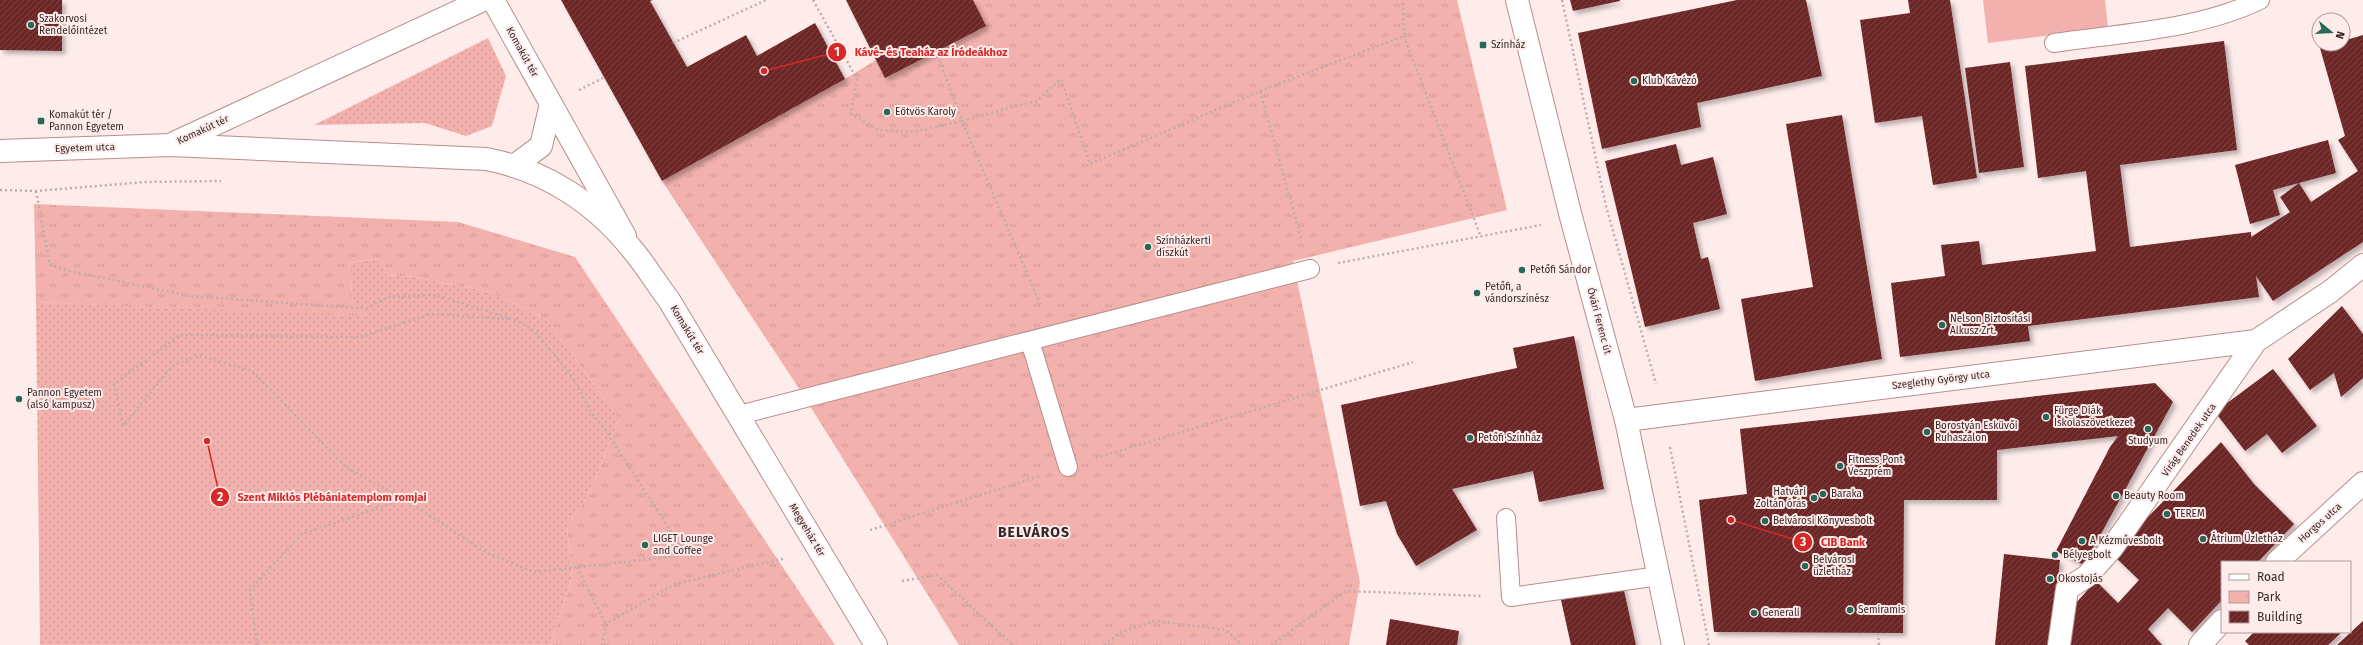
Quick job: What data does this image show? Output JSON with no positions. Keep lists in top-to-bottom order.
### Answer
{
  "streets": {
    "street": [
      "Komakút tér",
      "Egyetem utca",
      "Óvári Ferenc út",
      "Szeglethy György utca",
      "Virág Benedek utca",
      "Horgos utca",
      "Megyeház tér"
    ]
  },
  "crossings": [
    ["Komakút tér", "Egyetem utca"],
    ["Komakút tér", "Megyeház tér"],
    ["Óvári Ferenc út", "Szeglethy György utca"],
    ["Szeglethy György utca", "Virág Benedek utca"]
  ],
  "districts": ["BELVÁROS"],
  "places": {
    "other": [
      "Szakorvosi Rendelőintézet",
      "Kávé- és Teaház az Íródeákhoz",
      "Klub Kávézó",
      "Eötvös Karoly",
      "Színházkerti díszkút",
      "Petőfi Sándor",
      "Petőfi, a vándorszínész",
      "Nelson Biztosítási Alkusz Zrt.",
      "Pannon Egyetem (alsó kampusz)",
      "Fürge Diák Iskolaszövetkezet",
      "Studyum",
      "Borostyán Esküvői Ruhaszalon",
      "Petőfi Színház",
      "Szent Miklós Plébániatemplom romjai",
      "Fitness Pont Veszprém",
      "Baraka",
      "Beauty Room",
      "Hatvári Zoltán órás",
      "TEREM",
      "CIB Bank",
      "Belvárosi Könyvesbolt",
      "Átrium Üzletház",
      "A Kézművesbolt",
      "LIGET Lounge and Coffee",
      "Bélyegbolt",
      "Belvárosi üzletház",
      "Okostojás",
      "Semiramis",
      "Generali"
    ],
    "transit": ["Színház", "Komakút tér / Pannon Egyetem"]
  },
  "legend": ["Road", "Park", "Building"],
  "north": "right"
}
